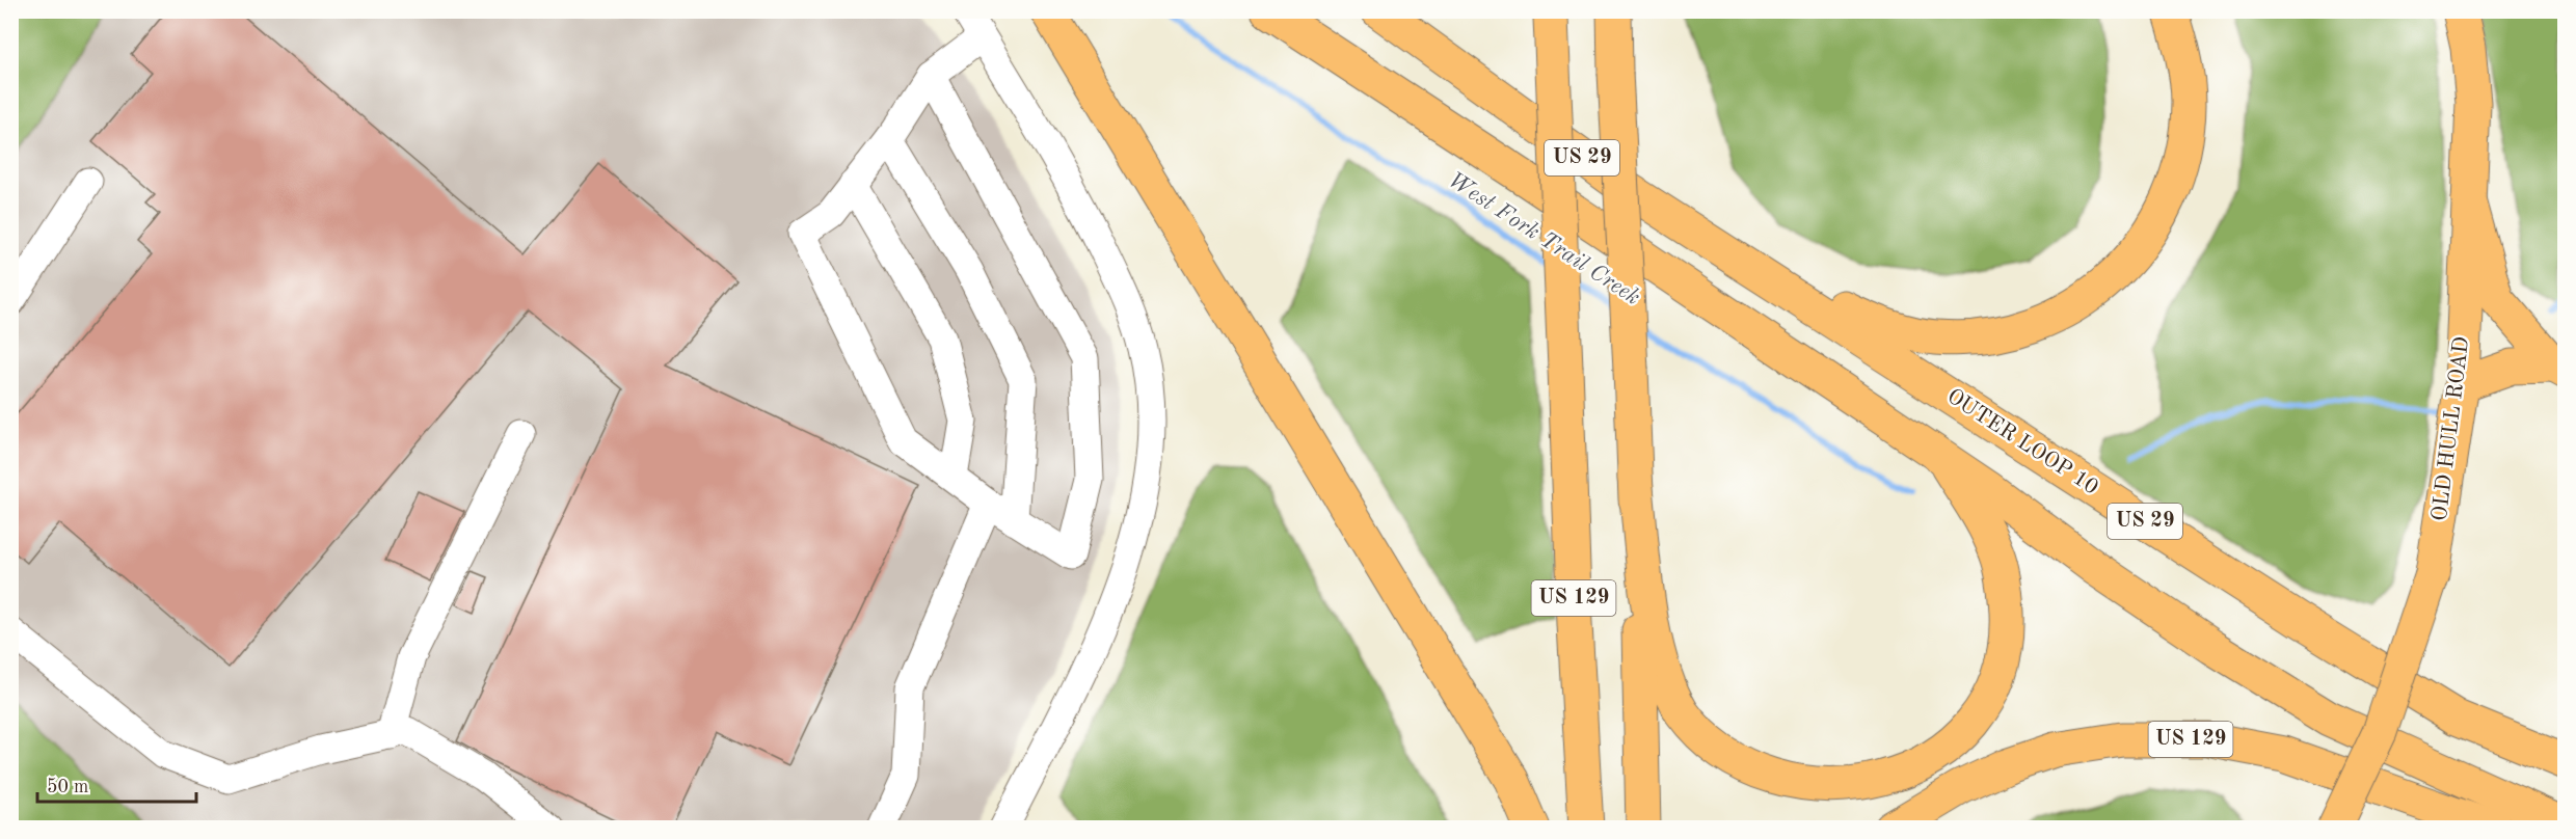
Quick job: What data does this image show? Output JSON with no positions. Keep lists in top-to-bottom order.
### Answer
{
  "streets": {
    "main road": [
      "US 29",
      "OLD HULL ROAD",
      "OUTER LOOP 10",
      "US 129"
    ]
  },
  "water": ["West Fork Trail Creek"],
  "scale_bar": "50 m"
}
